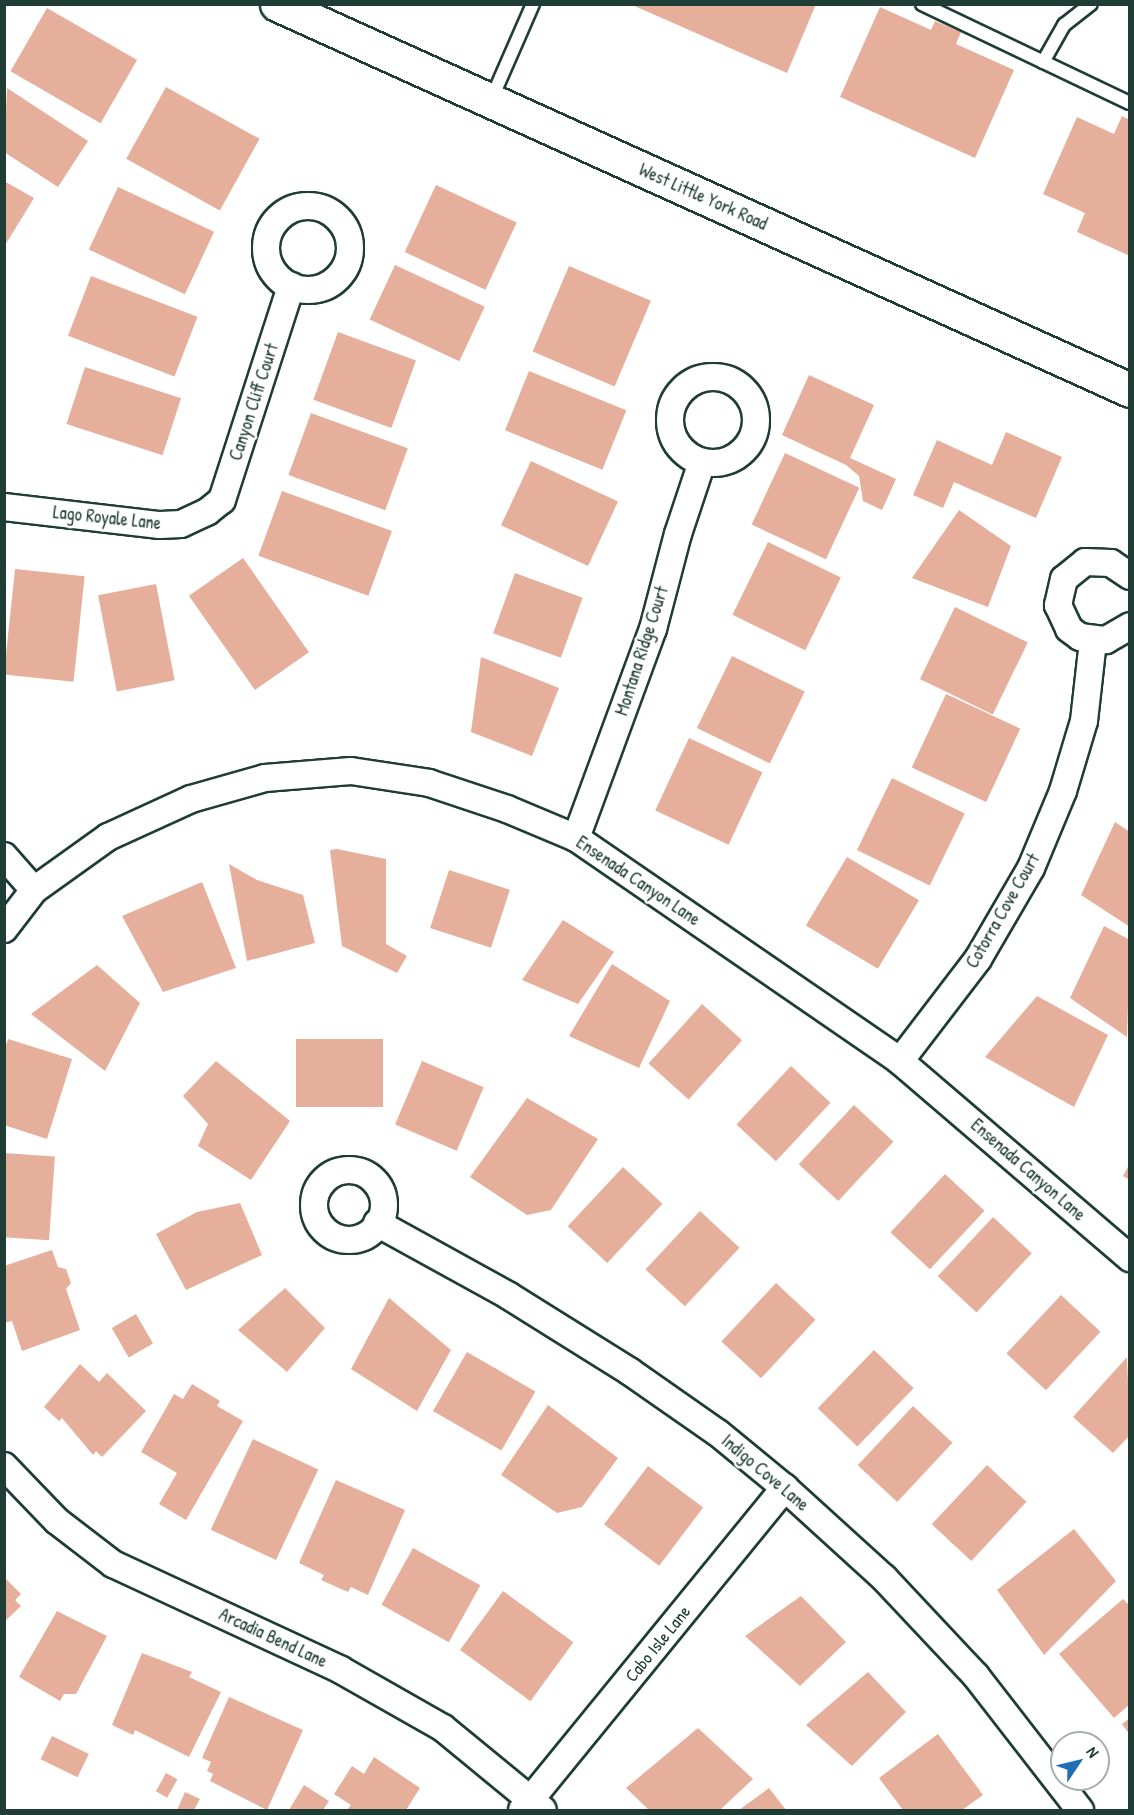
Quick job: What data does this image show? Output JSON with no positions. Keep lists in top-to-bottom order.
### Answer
{
  "streets": {
    "main road": ["West Little York Road"],
    "street": [
      "Canyon Cliff Court",
      "Lago Royale Lane",
      "Montana Ridge Court",
      "Ensenada Canyon Lane",
      "Cotorra Cove Court",
      "Indigo Cove Lane",
      "Arcadia Bend Lane",
      "Cabo Isle Lane"
    ]
  },
  "crossings": [
    ["Canyon Cliff Court", "Lago Royale Lane"],
    ["Montana Ridge Court", "Ensenada Canyon Lane"],
    ["Ensenada Canyon Lane", "Cotorra Cove Court"],
    ["Indigo Cove Lane", "Cabo Isle Lane"],
    ["Arcadia Bend Lane", "Cabo Isle Lane"]
  ],
  "north": "top right"
}
